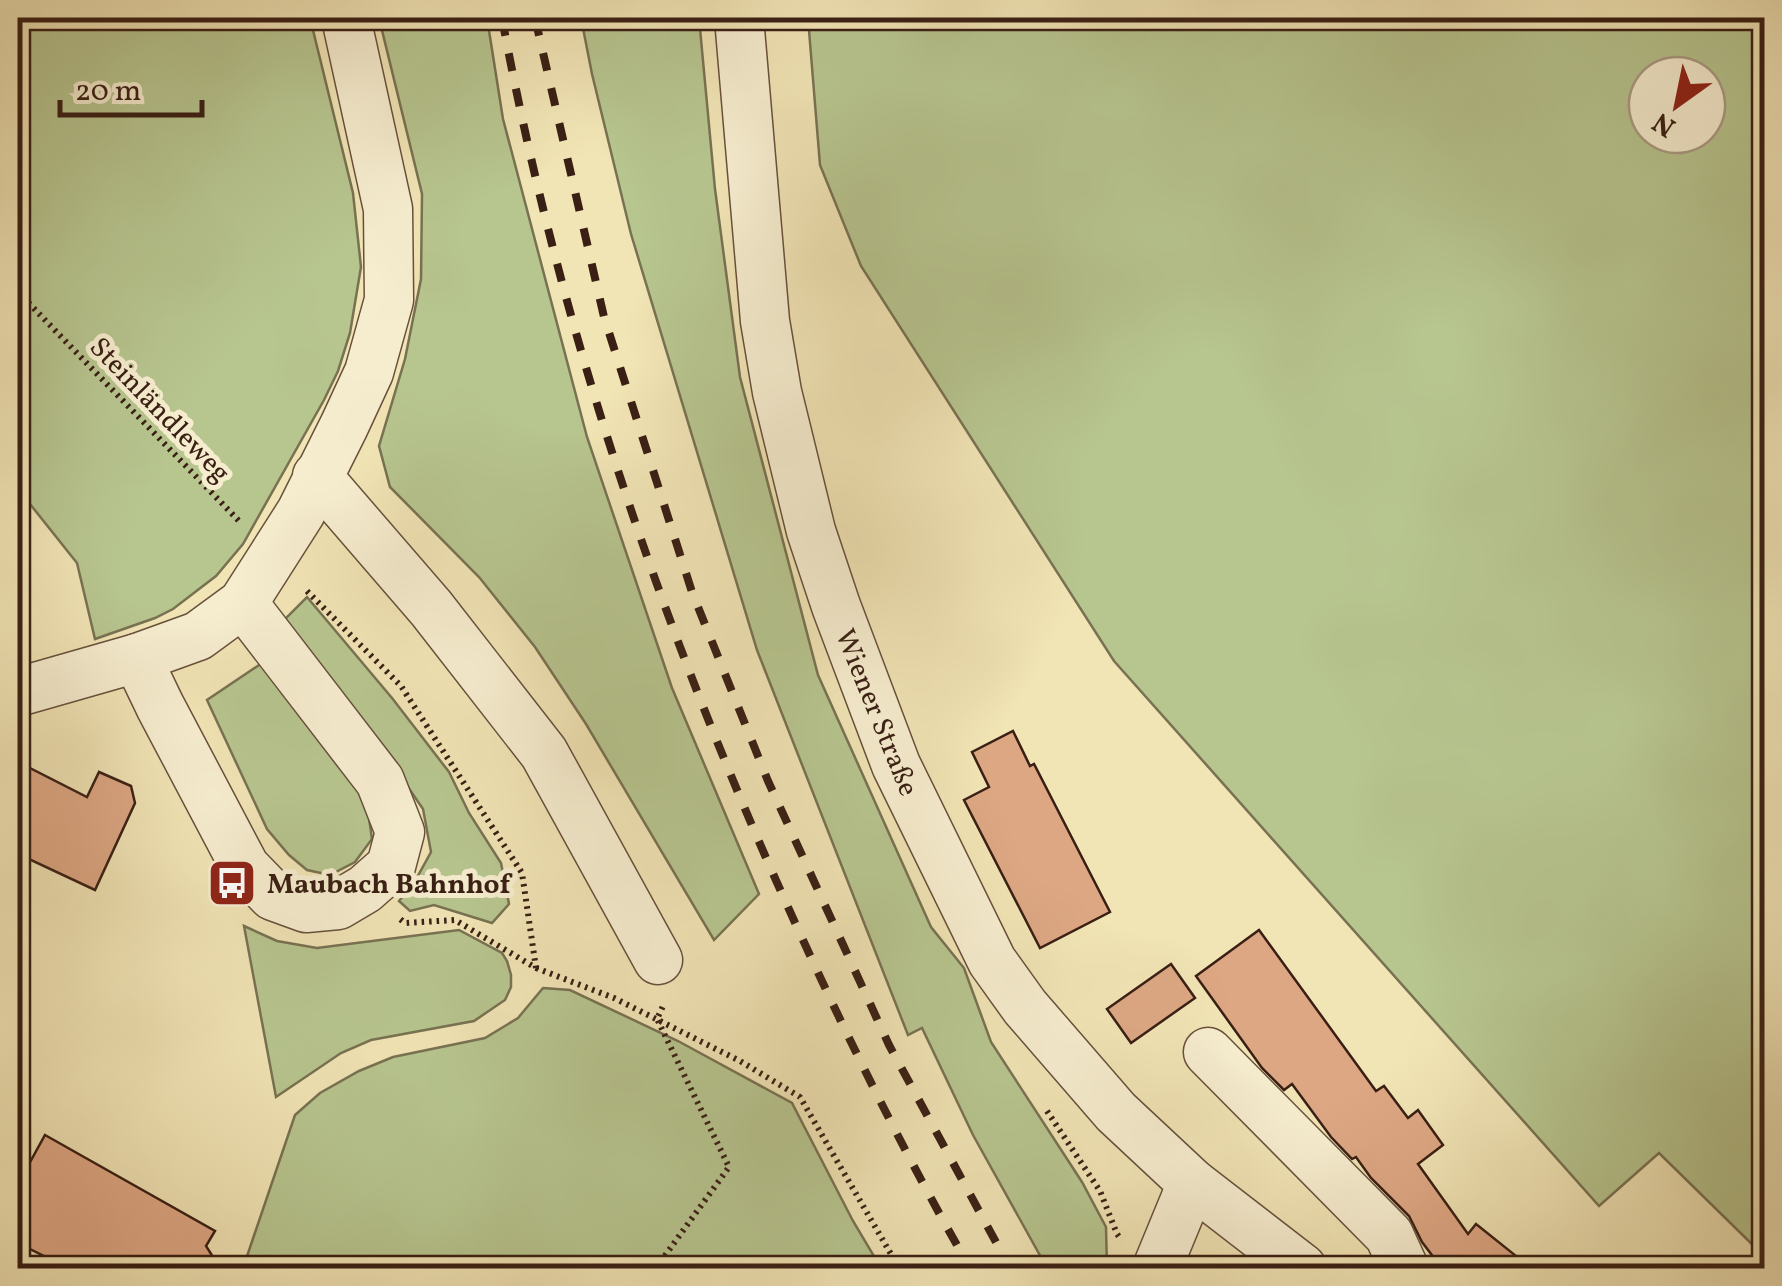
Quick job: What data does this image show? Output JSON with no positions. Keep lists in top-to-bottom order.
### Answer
{
  "streets": {
    "street": ["Wiener Straße"],
    "path": ["Steinländleweg"]
  },
  "places": {
    "bus stop": ["Maubach Bahnhof"]
  },
  "scale_bar": "20 m",
  "north": "bottom left"
}
